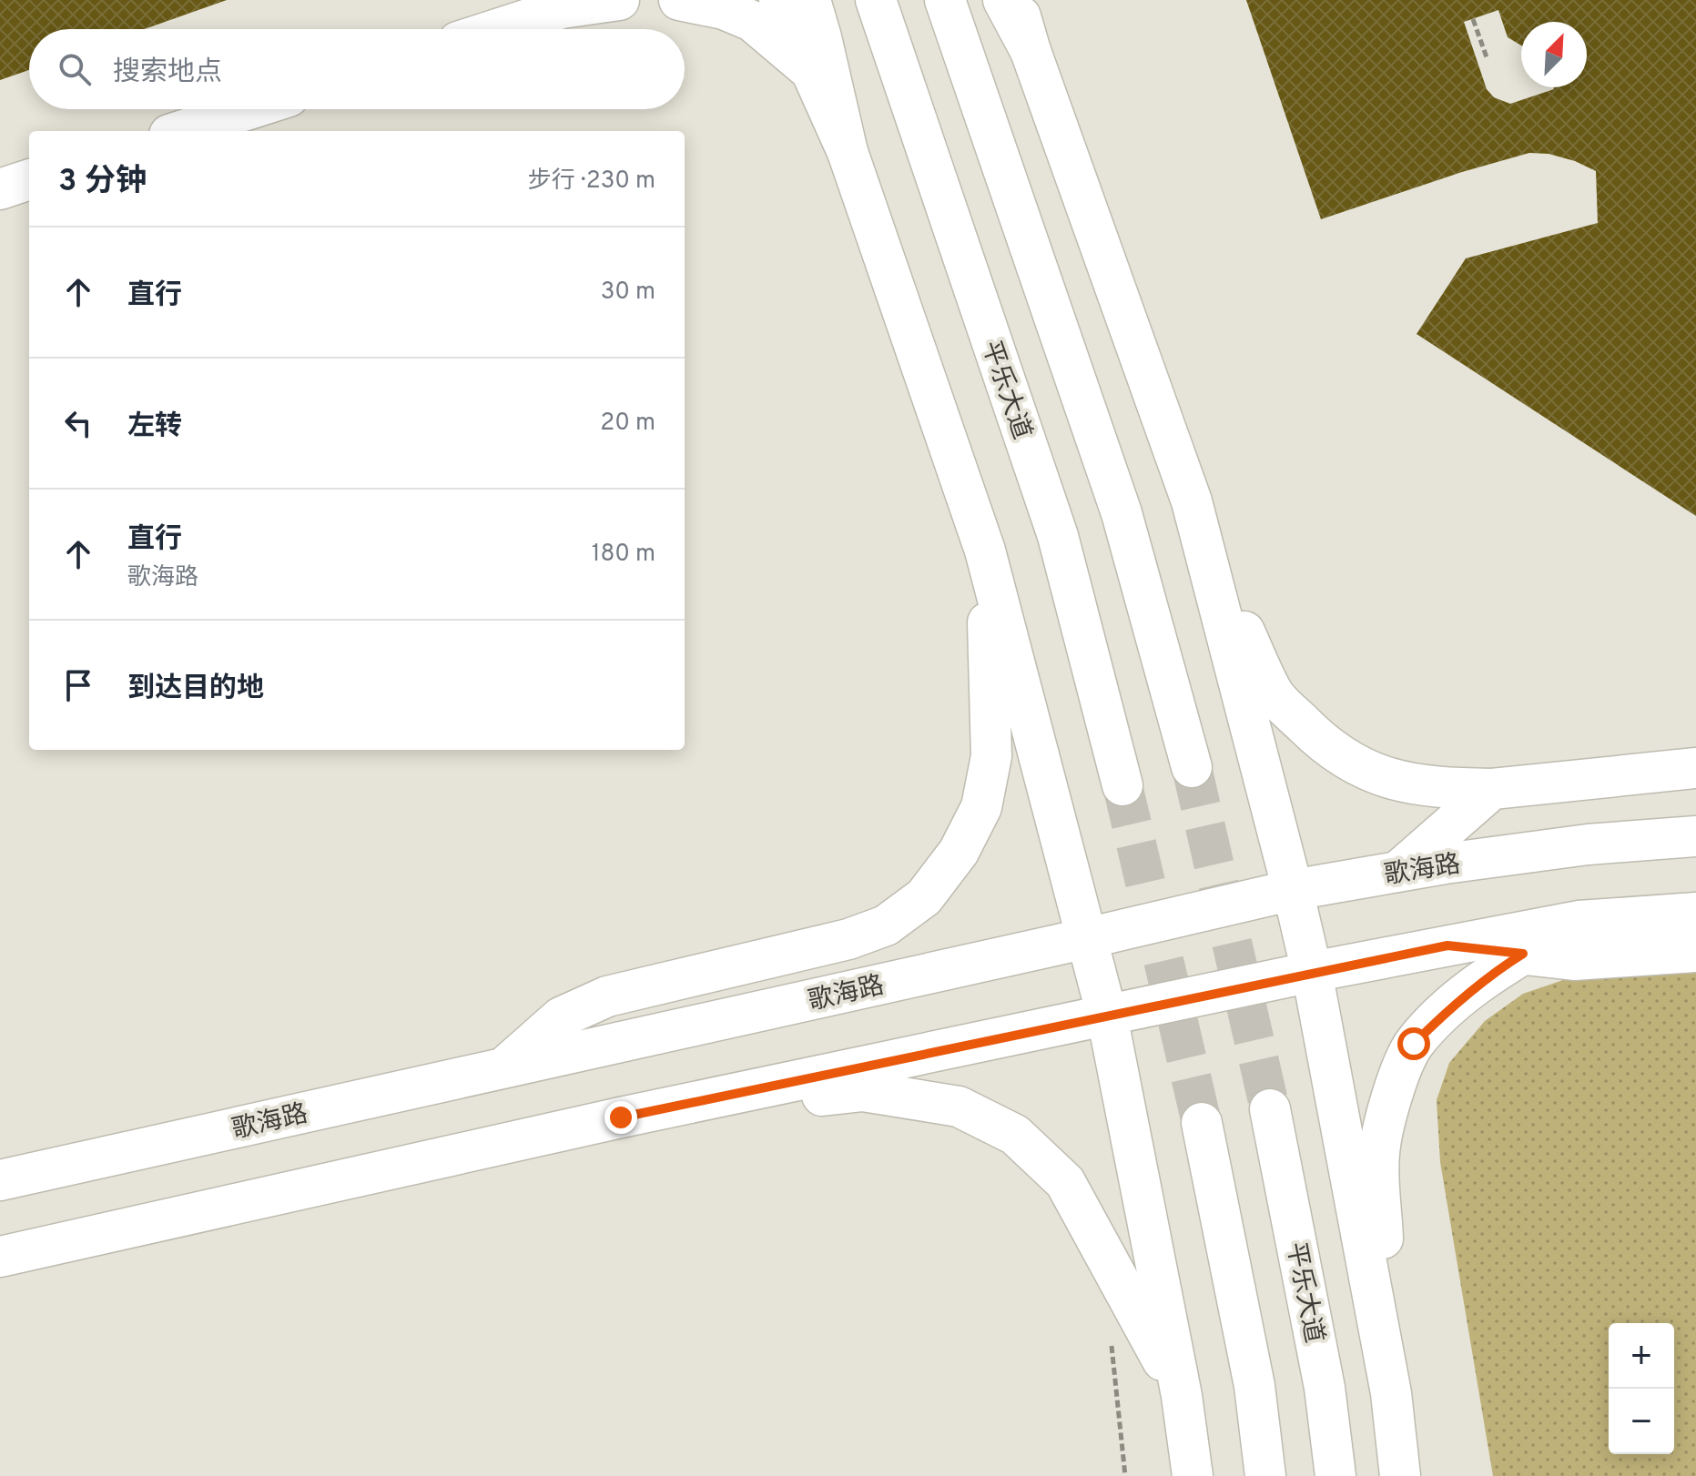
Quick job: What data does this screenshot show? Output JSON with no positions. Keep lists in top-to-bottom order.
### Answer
{
  "streets": {
    "main road": ["平乐大道", "歌海路"]
  },
  "north": "top right",
  "page": {
    "search": "搜索地点",
    "heading": ["3 分钟", "步行 · 230 m"],
    "list": [
      ["直行", "30 m"],
      ["左转", "20 m"],
      ["直行", "歌海路", "180 m"],
      "到达目的地"
    ],
    "map_buttons": ["+", "−"]
  }
}
